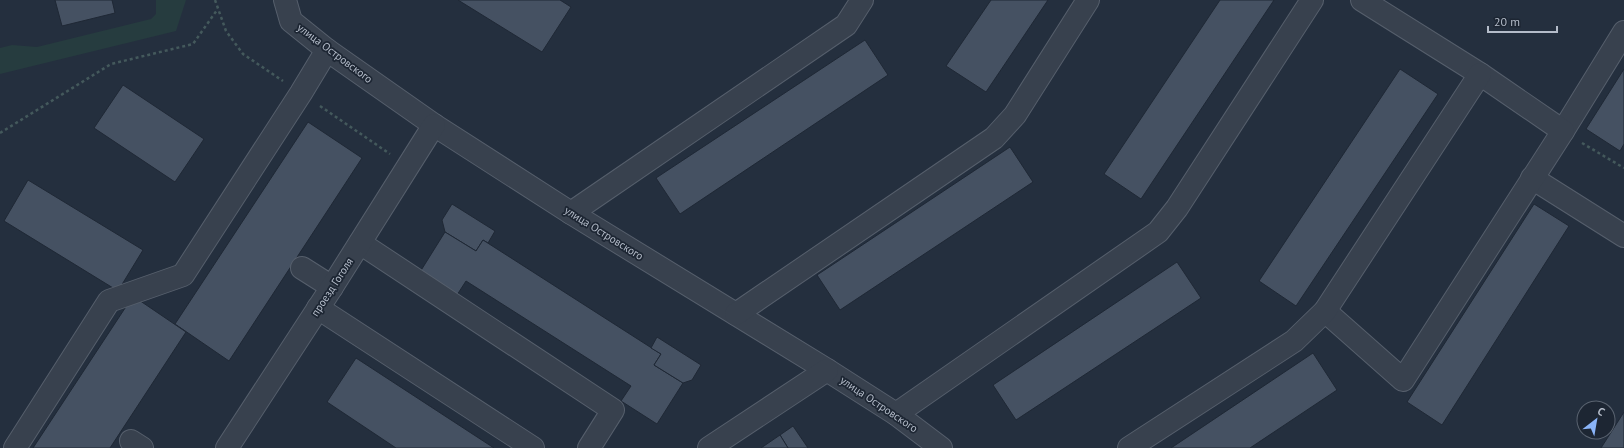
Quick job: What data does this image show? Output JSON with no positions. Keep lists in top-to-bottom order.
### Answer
{
  "streets": {
    "street": ["улица Островского", "проезд Гоголя"]
  },
  "crossings": [
    ["улица Островского", "проезд Гоголя"]
  ],
  "scale_bar": "20 m",
  "north": "top right"
}
